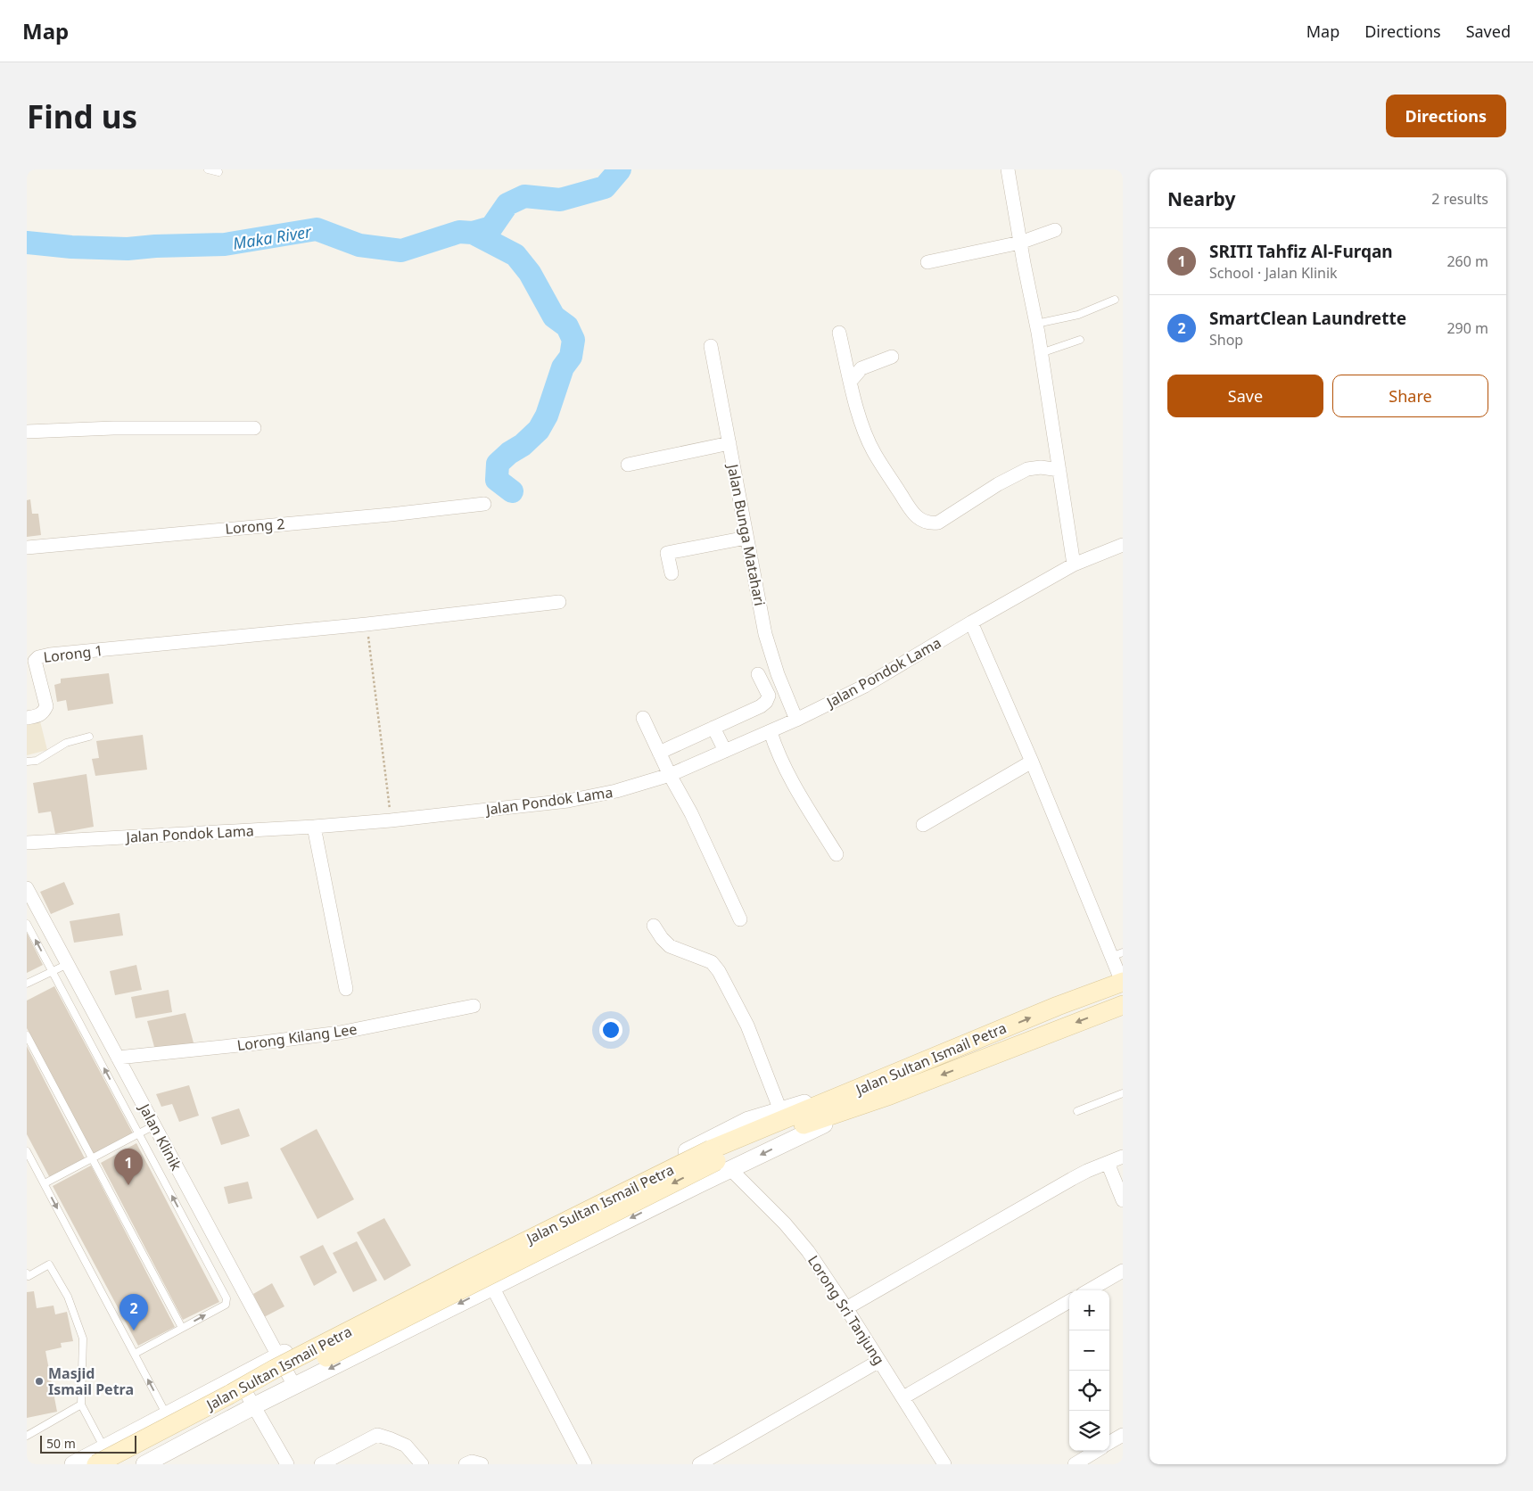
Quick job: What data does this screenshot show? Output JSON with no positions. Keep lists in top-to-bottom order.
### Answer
{
  "streets": {
    "main road": ["Jalan Sultan Ismail Petra"],
    "street": [
      "Lorong 2",
      "Jalan Bunga Matahari",
      "Lorong 1",
      "Jalan Pondok Lama",
      "Lorong Kilang Lee",
      "Jalan Klinik",
      "Lorong Sri Tanjung"
    ]
  },
  "crossings": [
    ["Jalan Bunga Matahari", "Jalan Pondok Lama"],
    ["Lorong Kilang Lee", "Jalan Klinik"],
    ["Jalan Sultan Ismail Petra", "Lorong Sri Tanjung"]
  ],
  "water": ["Maka River"],
  "places": ["Masjid Ismail Petra"],
  "scale_bar": "50 m",
  "page": {
    "header": "Map",
    "nav": ["Map", "Directions", "Saved"],
    "buttons": [
      "Directions",
      ["Save", "Share"]
    ],
    "title": "Find us",
    "heading": ["Nearby", "2 results"],
    "list": [
      {
        "mark": "1",
        "name": "SRITI Tahfiz Al-Furqan",
        "note": "School · Jalan Klinik",
        "value": "260 m"
      },
      {
        "mark": "2",
        "name": "SmartClean Laundrette",
        "note": "Shop",
        "value": "290 m"
      }
    ],
    "pins": ["1", "2"],
    "map_buttons": ["+", "−"],
    "scale": "50 m"
  }
}
